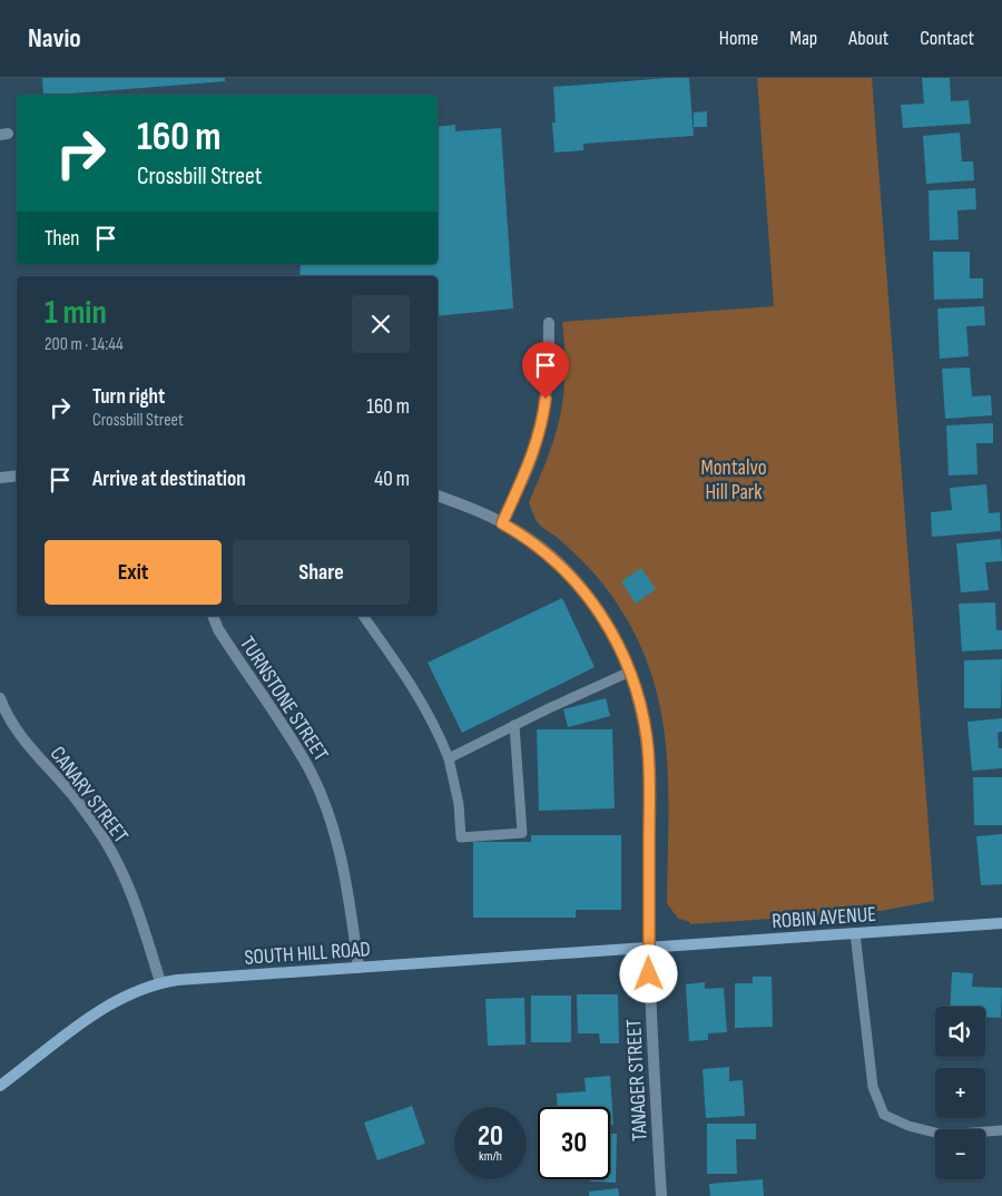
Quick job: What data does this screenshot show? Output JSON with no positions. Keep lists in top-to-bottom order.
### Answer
{
  "streets": {
    "street": [
      "TURNSTONE STREET",
      "CANARY STREET",
      "ROBIN AVENUE",
      "SOUTH HILL ROAD",
      "TANAGER STREET"
    ]
  },
  "crossings": [
    ["TURNSTONE STREET", "SOUTH HILL ROAD"],
    ["CANARY STREET", "SOUTH HILL ROAD"],
    ["ROBIN AVENUE", "SOUTH HILL ROAD"],
    ["ROBIN AVENUE", "TANAGER STREET"],
    ["SOUTH HILL ROAD", "TANAGER STREET"]
  ],
  "parks": ["Montalvo Hill Park"],
  "page": {
    "header": "Navio",
    "nav": [
      "Home",
      "Map",
      "About",
      "Contact"
    ],
    "turn": ["160 m", "Crossbill Street"],
    "then": "Then",
    "heading": ["1 min", "200 m · 14:44"],
    "list": [
      {
        "name": "Turn right",
        "note": "Crossbill Street",
        "value": "160 m"
      },
      {
        "name": "Arrive at destination",
        "value": "40 m"
      }
    ],
    "buttons": ["Exit", "Share"],
    "map_buttons": ["+", "−"],
    "speed": "20 km/h",
    "limit": "30"
  }
}
